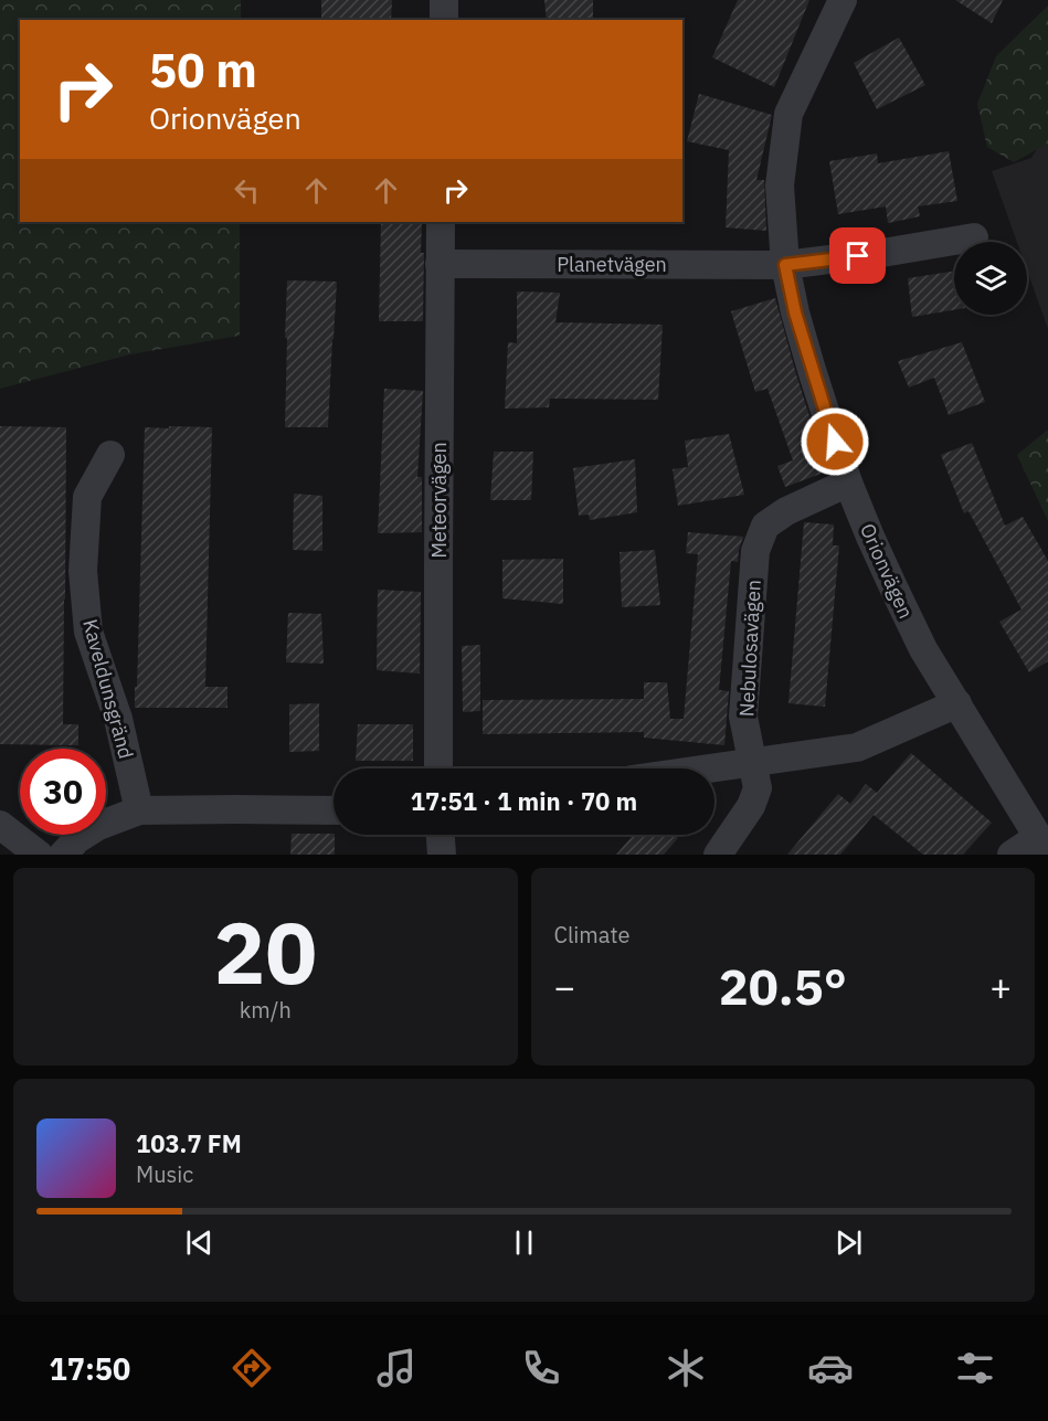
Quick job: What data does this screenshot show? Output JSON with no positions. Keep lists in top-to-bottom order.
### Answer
{
  "streets": {
    "street": [
      "Planetvägen",
      "Meteorvägen",
      "Orionvägen",
      "Nebulosavägen",
      "Kaveldunsgränd"
    ]
  },
  "crossings": [
    ["Planetvägen", "Meteorvägen"],
    ["Planetvägen", "Orionvägen"],
    ["Orionvägen", "Nebulosavägen"]
  ],
  "page": {
    "turn": ["50 m", "Orionvägen"],
    "limit": "30",
    "trip": "17:51 · 1 min · 70 m",
    "tile": [
      ["20", "km/h"],
      "Climate"
    ],
    "heat": ["−", "20.5°", "+"],
    "song": ["103.7 FM", "Music"],
    "tabs": "17:50"
  }
}
